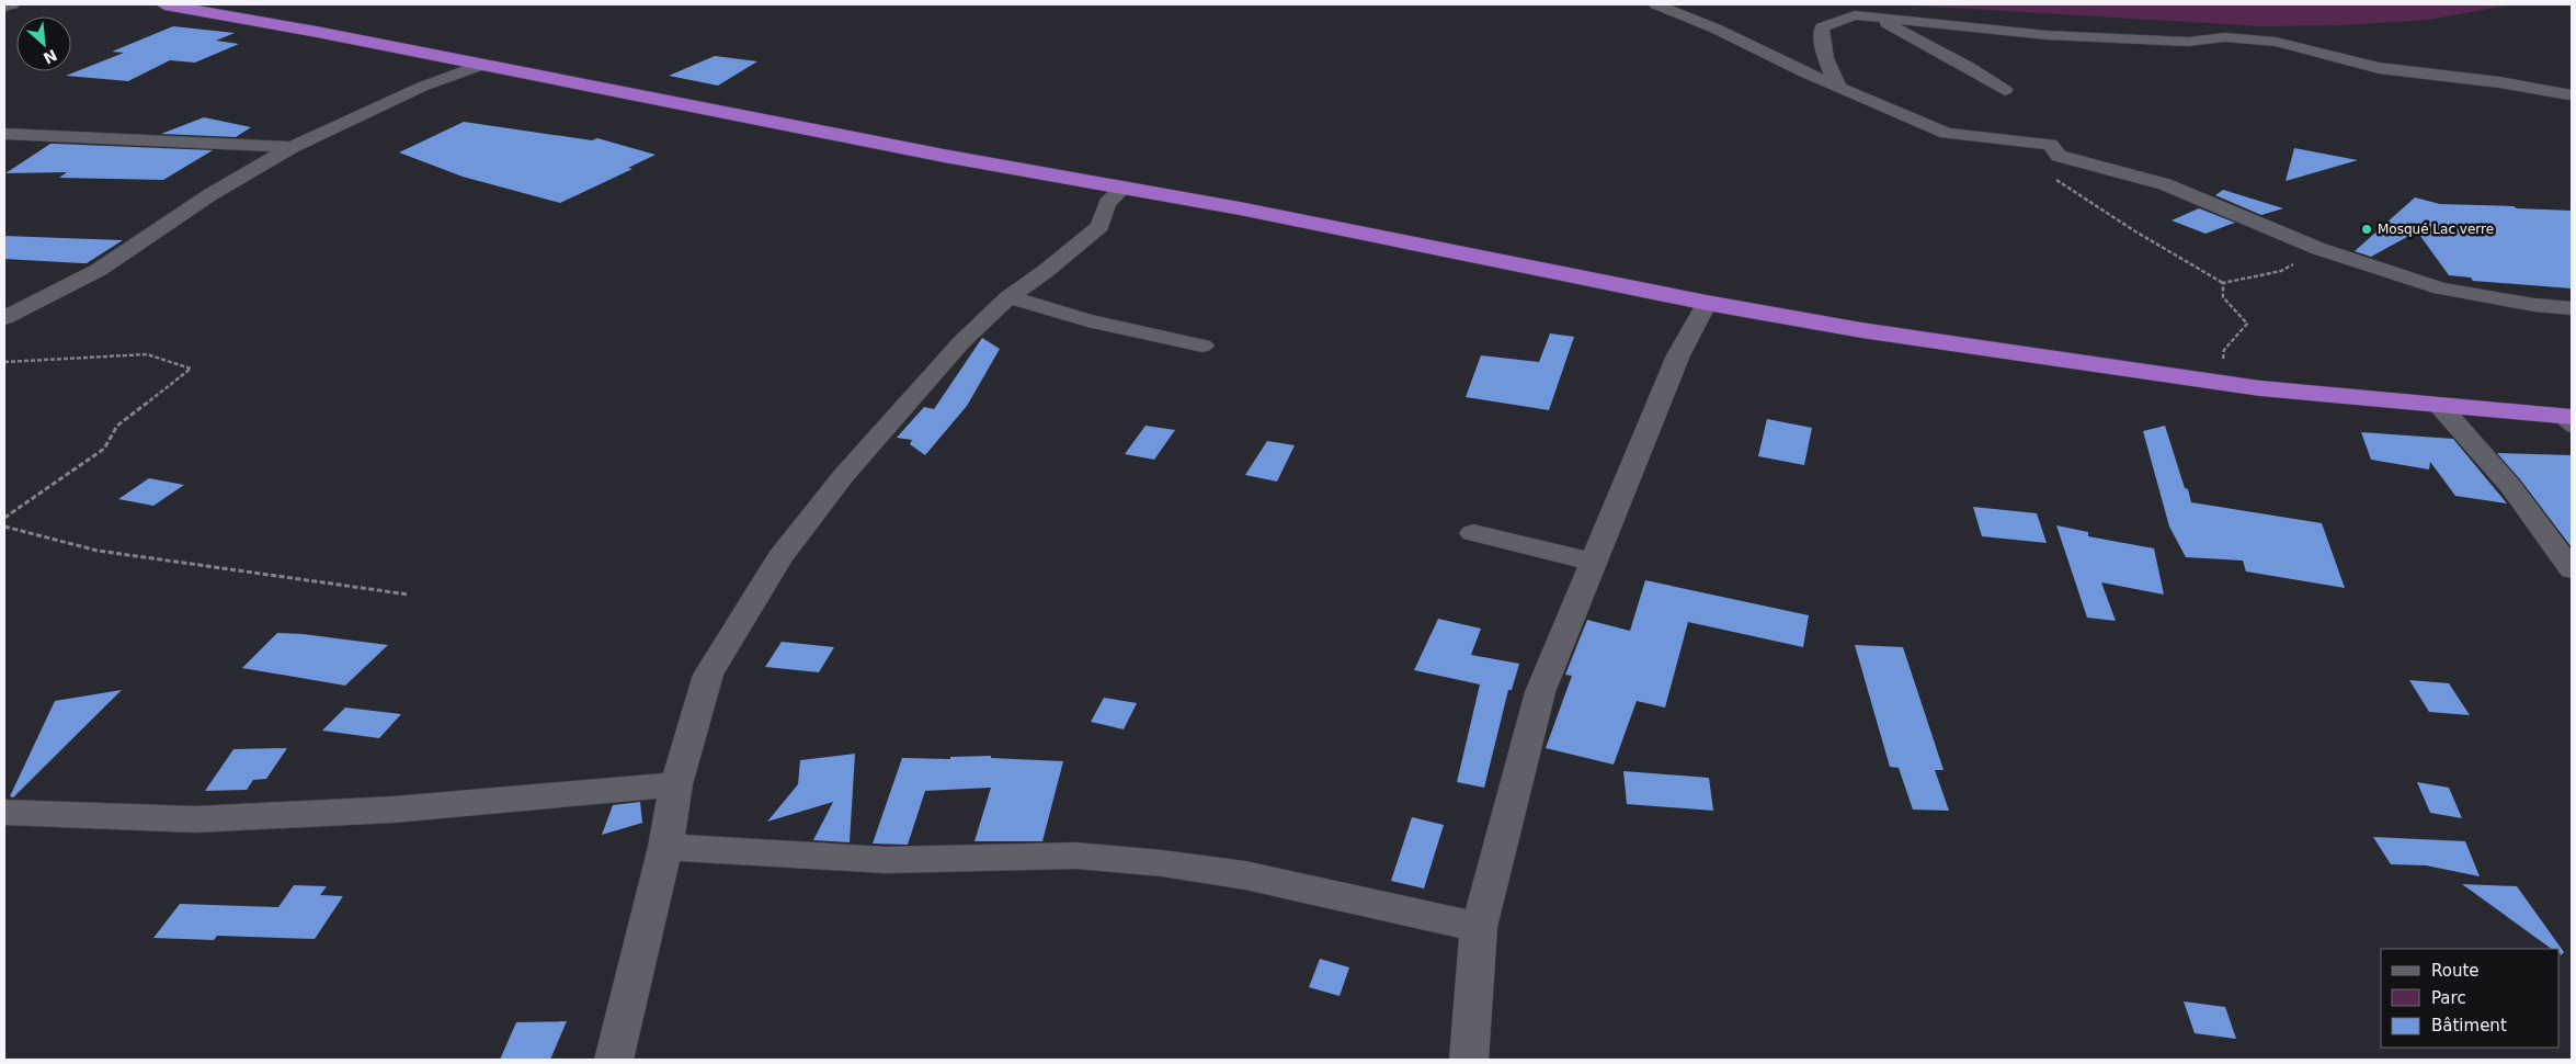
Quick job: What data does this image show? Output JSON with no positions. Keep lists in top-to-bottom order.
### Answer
{
  "places": ["Mosqué Lac verre"],
  "legend": ["Route", "Parc", "Bâtiment"],
  "north": "bottom right"
}
